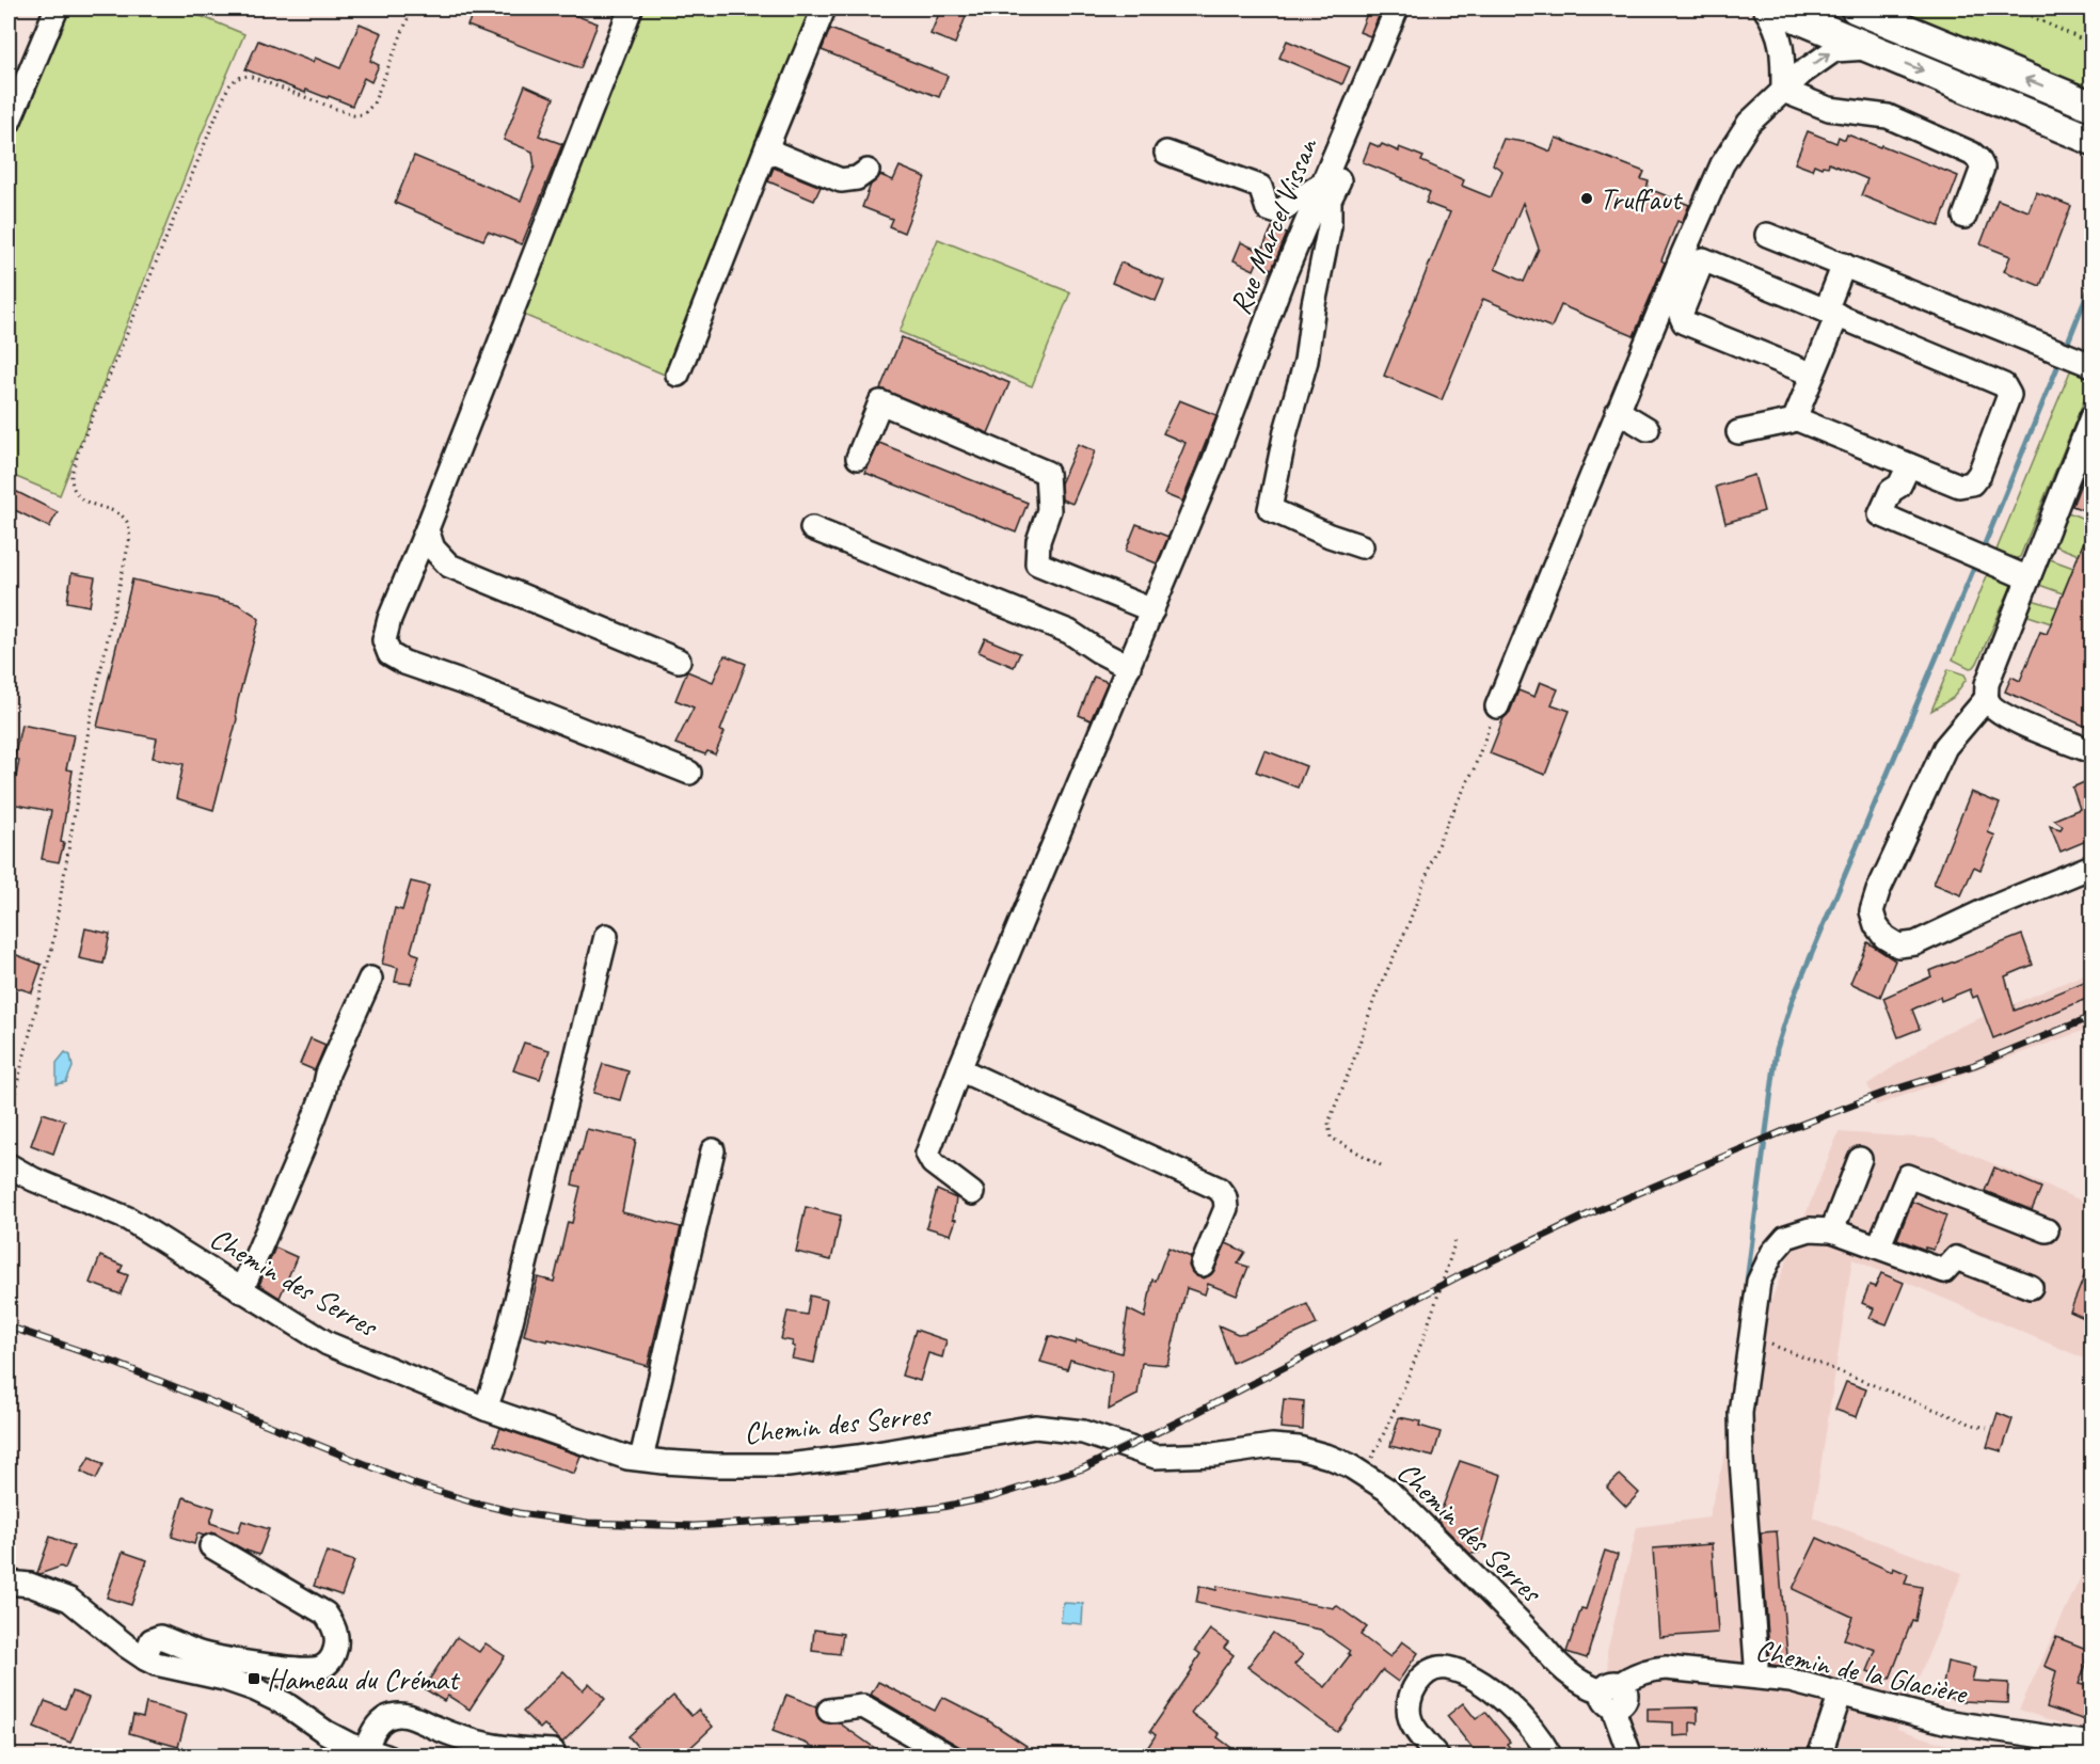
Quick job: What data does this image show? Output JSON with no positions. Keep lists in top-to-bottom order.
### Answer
{
  "streets": {
    "street": ["Rue Marcel Vissan", "Chemin des Serres", "Chemin de la Glacière"]
  },
  "crossings": [
    ["Chemin des Serres", "Chemin de la Glacière"]
  ],
  "places": {
    "other": ["Truffaut"],
    "transit": ["Hameau du Crémat"]
  }
}
